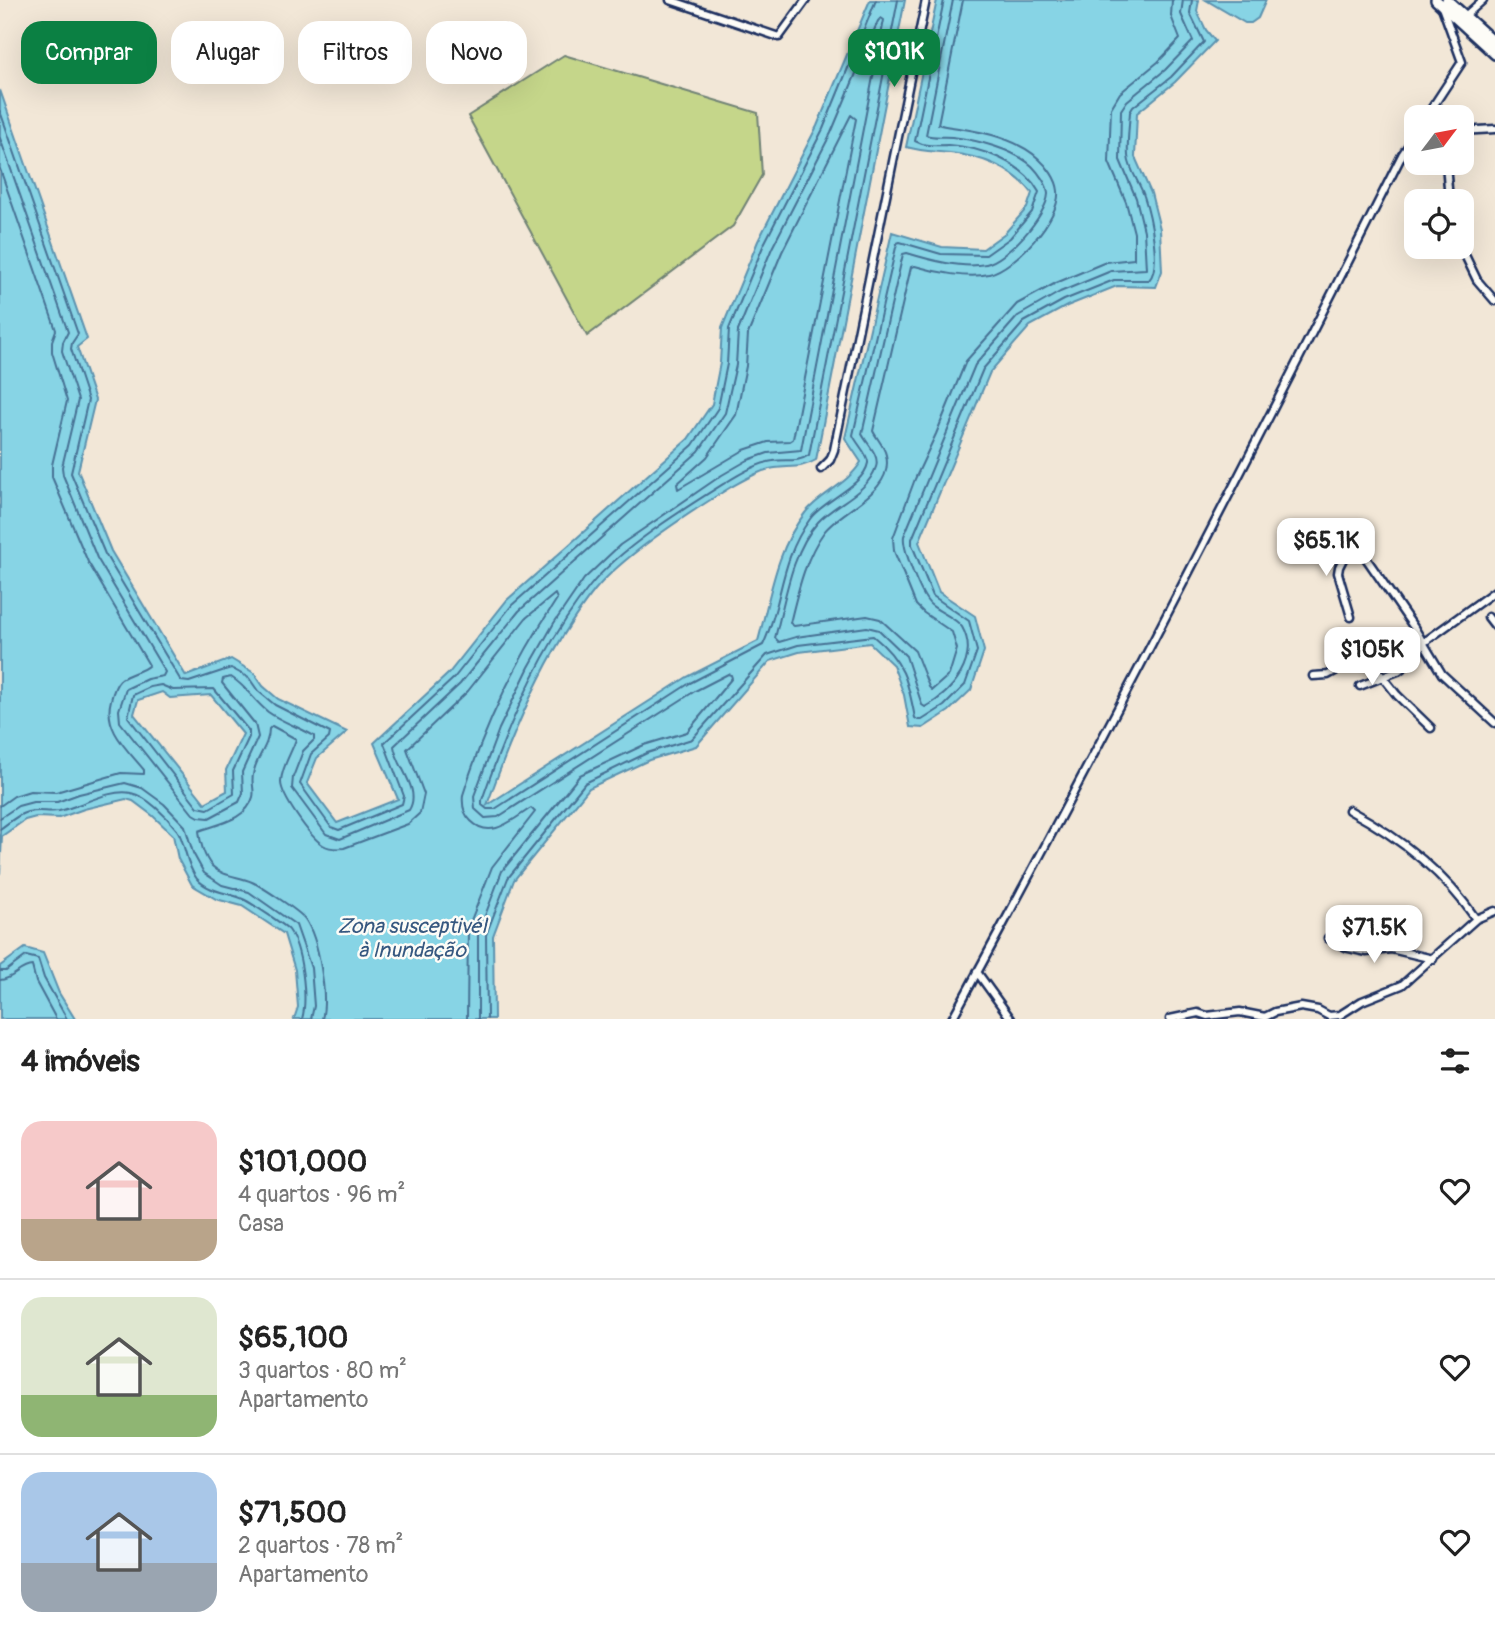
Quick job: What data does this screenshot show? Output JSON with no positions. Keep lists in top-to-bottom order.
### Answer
{
  "water": ["Zona susceptivél à Inundação"],
  "north": "top right",
  "page": {
    "chip": [
      "Comprar",
      "Alugar",
      "Filtros",
      "Novo"
    ],
    "price": [
      "$101K",
      "$65.1K",
      "$105K",
      "$71.5K"
    ],
    "heading": "4 imóveis",
    "list": [
      {
        "name": "$101,000",
        "note": "4 quartos · 96 m² · Casa"
      },
      {
        "name": "$65,100",
        "note": "3 quartos · 80 m² · Apartamento"
      },
      {
        "name": "$71,500",
        "note": "2 quartos · 78 m² · Apartamento"
      }
    ]
  }
}
